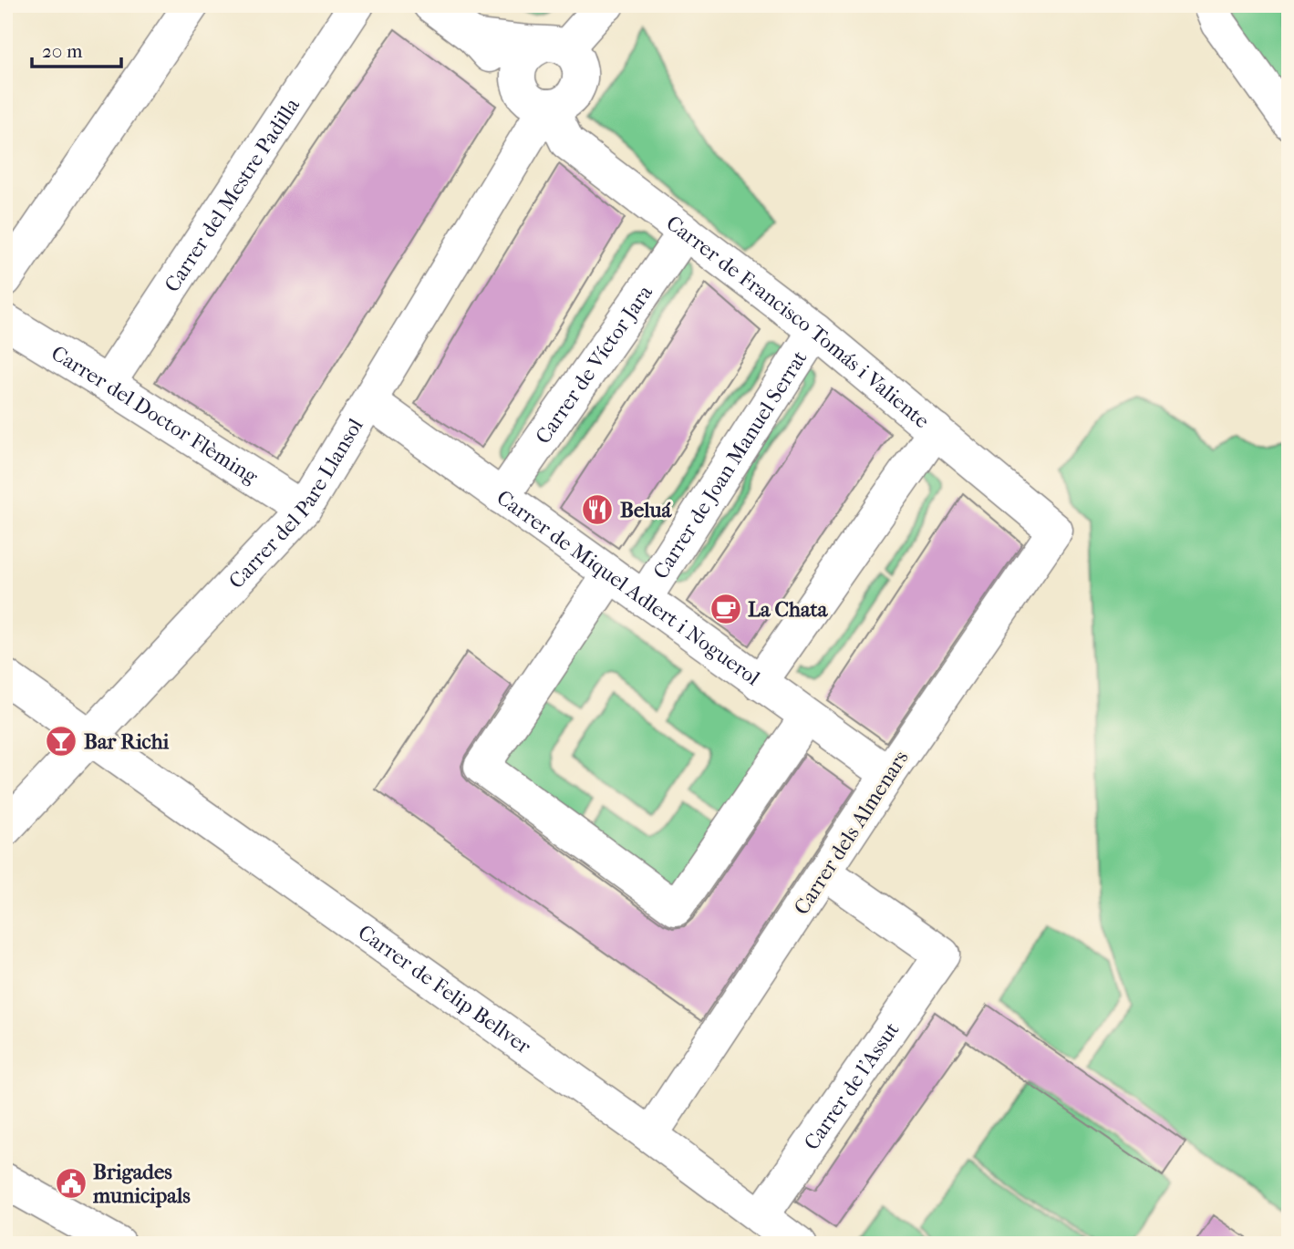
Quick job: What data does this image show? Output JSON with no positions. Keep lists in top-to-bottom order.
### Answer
{
  "streets": {
    "street": [
      "Carrer del Mestre Padilla",
      "Carrer de Francisco Tomás i Valiente",
      "Carrer de Víctor Jara",
      "Carrer del Doctor Flèming",
      "Carrer de Joan Manuel Serrat",
      "Carrer del Pare Llansol",
      "Carrer de Miquel Adlert i Noguerol",
      "Carrer dels Almenars",
      "Carrer de Felip Bellver",
      "Carrer de l'Assut"
    ]
  },
  "crossings": [
    ["Carrer del Mestre Padilla", "Carrer del Doctor Flèming"],
    ["Carrer de Francisco Tomás i Valiente", "Carrer de Víctor Jara"],
    ["Carrer de Francisco Tomás i Valiente", "Carrer de Joan Manuel Serrat"],
    ["Carrer de Francisco Tomás i Valiente", "Carrer del Pare Llansol"],
    ["Carrer de Francisco Tomás i Valiente", "Carrer dels Almenars"],
    ["Carrer de Víctor Jara", "Carrer de Miquel Adlert i Noguerol"],
    ["Carrer del Doctor Flèming", "Carrer del Pare Llansol"],
    ["Carrer de Joan Manuel Serrat", "Carrer de Miquel Adlert i Noguerol"],
    ["Carrer del Pare Llansol", "Carrer de Miquel Adlert i Noguerol"],
    ["Carrer del Pare Llansol", "Carrer de Felip Bellver"],
    ["Carrer de Miquel Adlert i Noguerol", "Carrer dels Almenars"],
    ["Carrer dels Almenars", "Carrer de Felip Bellver"],
    ["Carrer dels Almenars", "Carrer de l'Assut"],
    ["Carrer de Felip Bellver", "Carrer de l'Assut"]
  ],
  "places": {
    "restaurant": ["Beluá"],
    "cafe": ["La Chata"],
    "bar": ["Bar Richi"],
    "public building": ["Brigades municipals"]
  },
  "scale_bar": "20 m"
}
